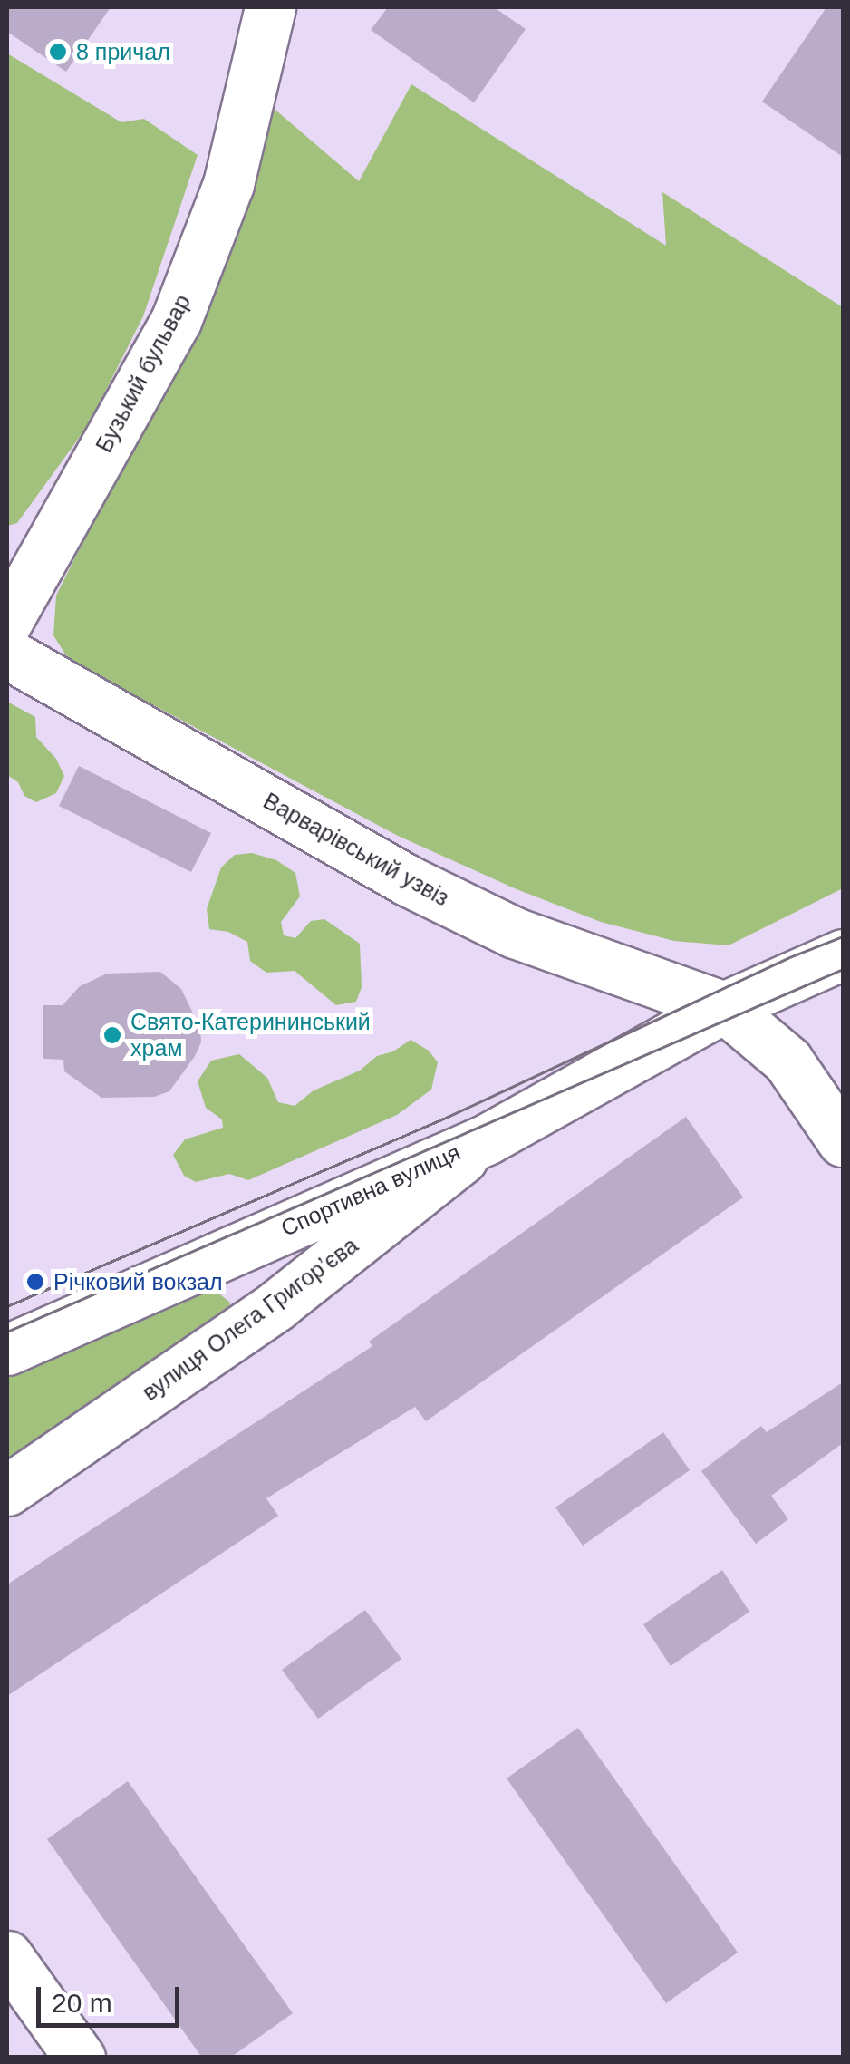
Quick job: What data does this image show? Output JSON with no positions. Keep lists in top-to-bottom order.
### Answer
{
  "streets": {
    "street": [
      "Бузький бульвар",
      "Варварівський узвіз",
      "Спортивна вулиця",
      "вулиця Олега Григорʼєва"
    ]
  },
  "crossings": [
    ["Варварівський узвіз", "Спортивна вулиця"],
    ["Спортивна вулиця", "вулиця Олега Григорʼєва"]
  ],
  "places": ["8 причал", "Свято-Катерининський храм", "Річковий вокзал"],
  "scale_bar": "20 m"
}
